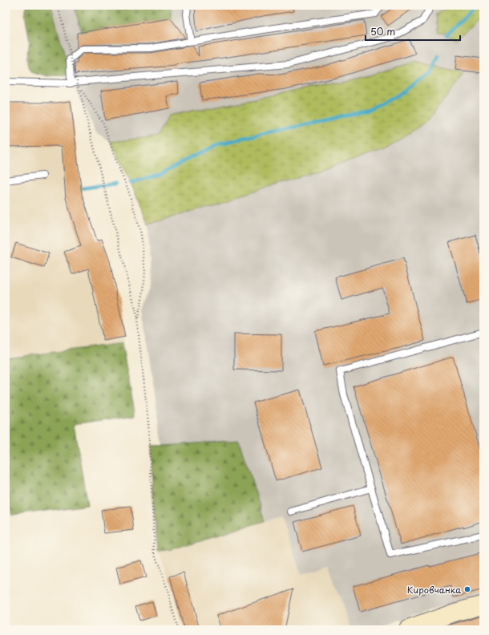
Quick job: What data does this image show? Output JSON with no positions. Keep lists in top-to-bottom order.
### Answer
{
  "places": ["Кировчанка"],
  "scale_bar": "50 m"
}
